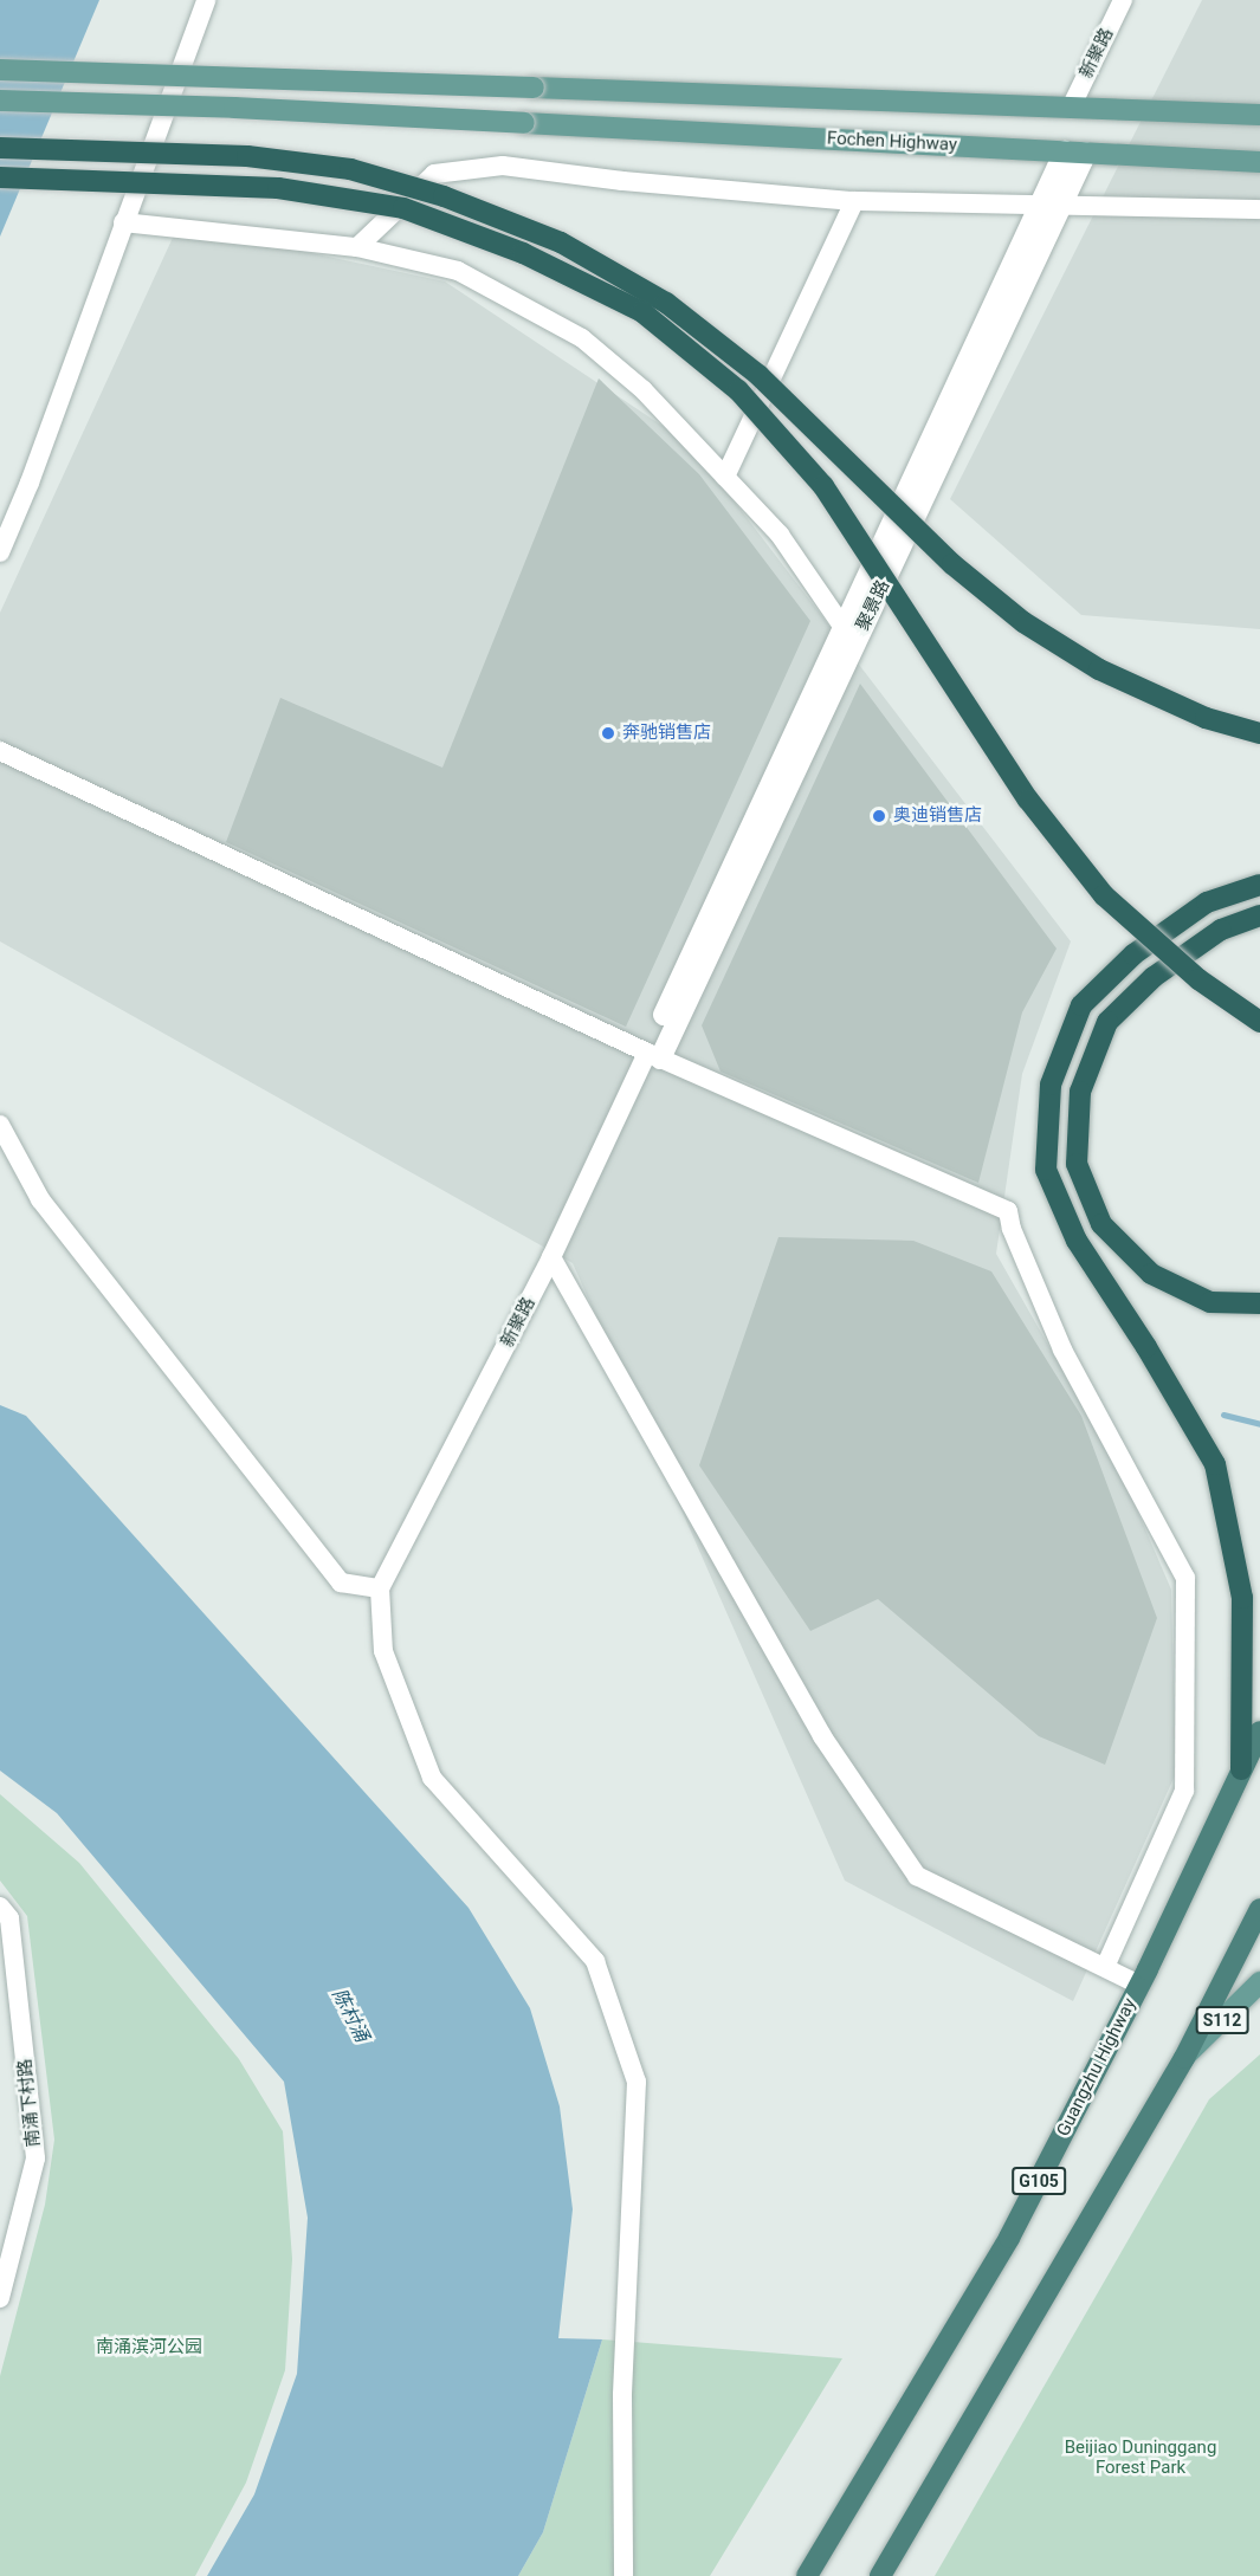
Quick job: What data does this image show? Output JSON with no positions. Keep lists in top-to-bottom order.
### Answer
{
  "streets": {
    "highway": ["Guangzhu Highway", "G105"],
    "main road": ["Fochen Highway", "S112"],
    "street": ["新聚路", "聚景路", "南涌下村路"]
  },
  "crossings": [
    ["新聚路", "聚景路"],
    ["Fochen Highway", "聚景路"]
  ],
  "water": ["陈村涌"],
  "parks": ["南涌滨河公园", "Beijiao Duninggang Forest Park"],
  "places": ["奔驰销售店", "奥迪销售店"]
}
